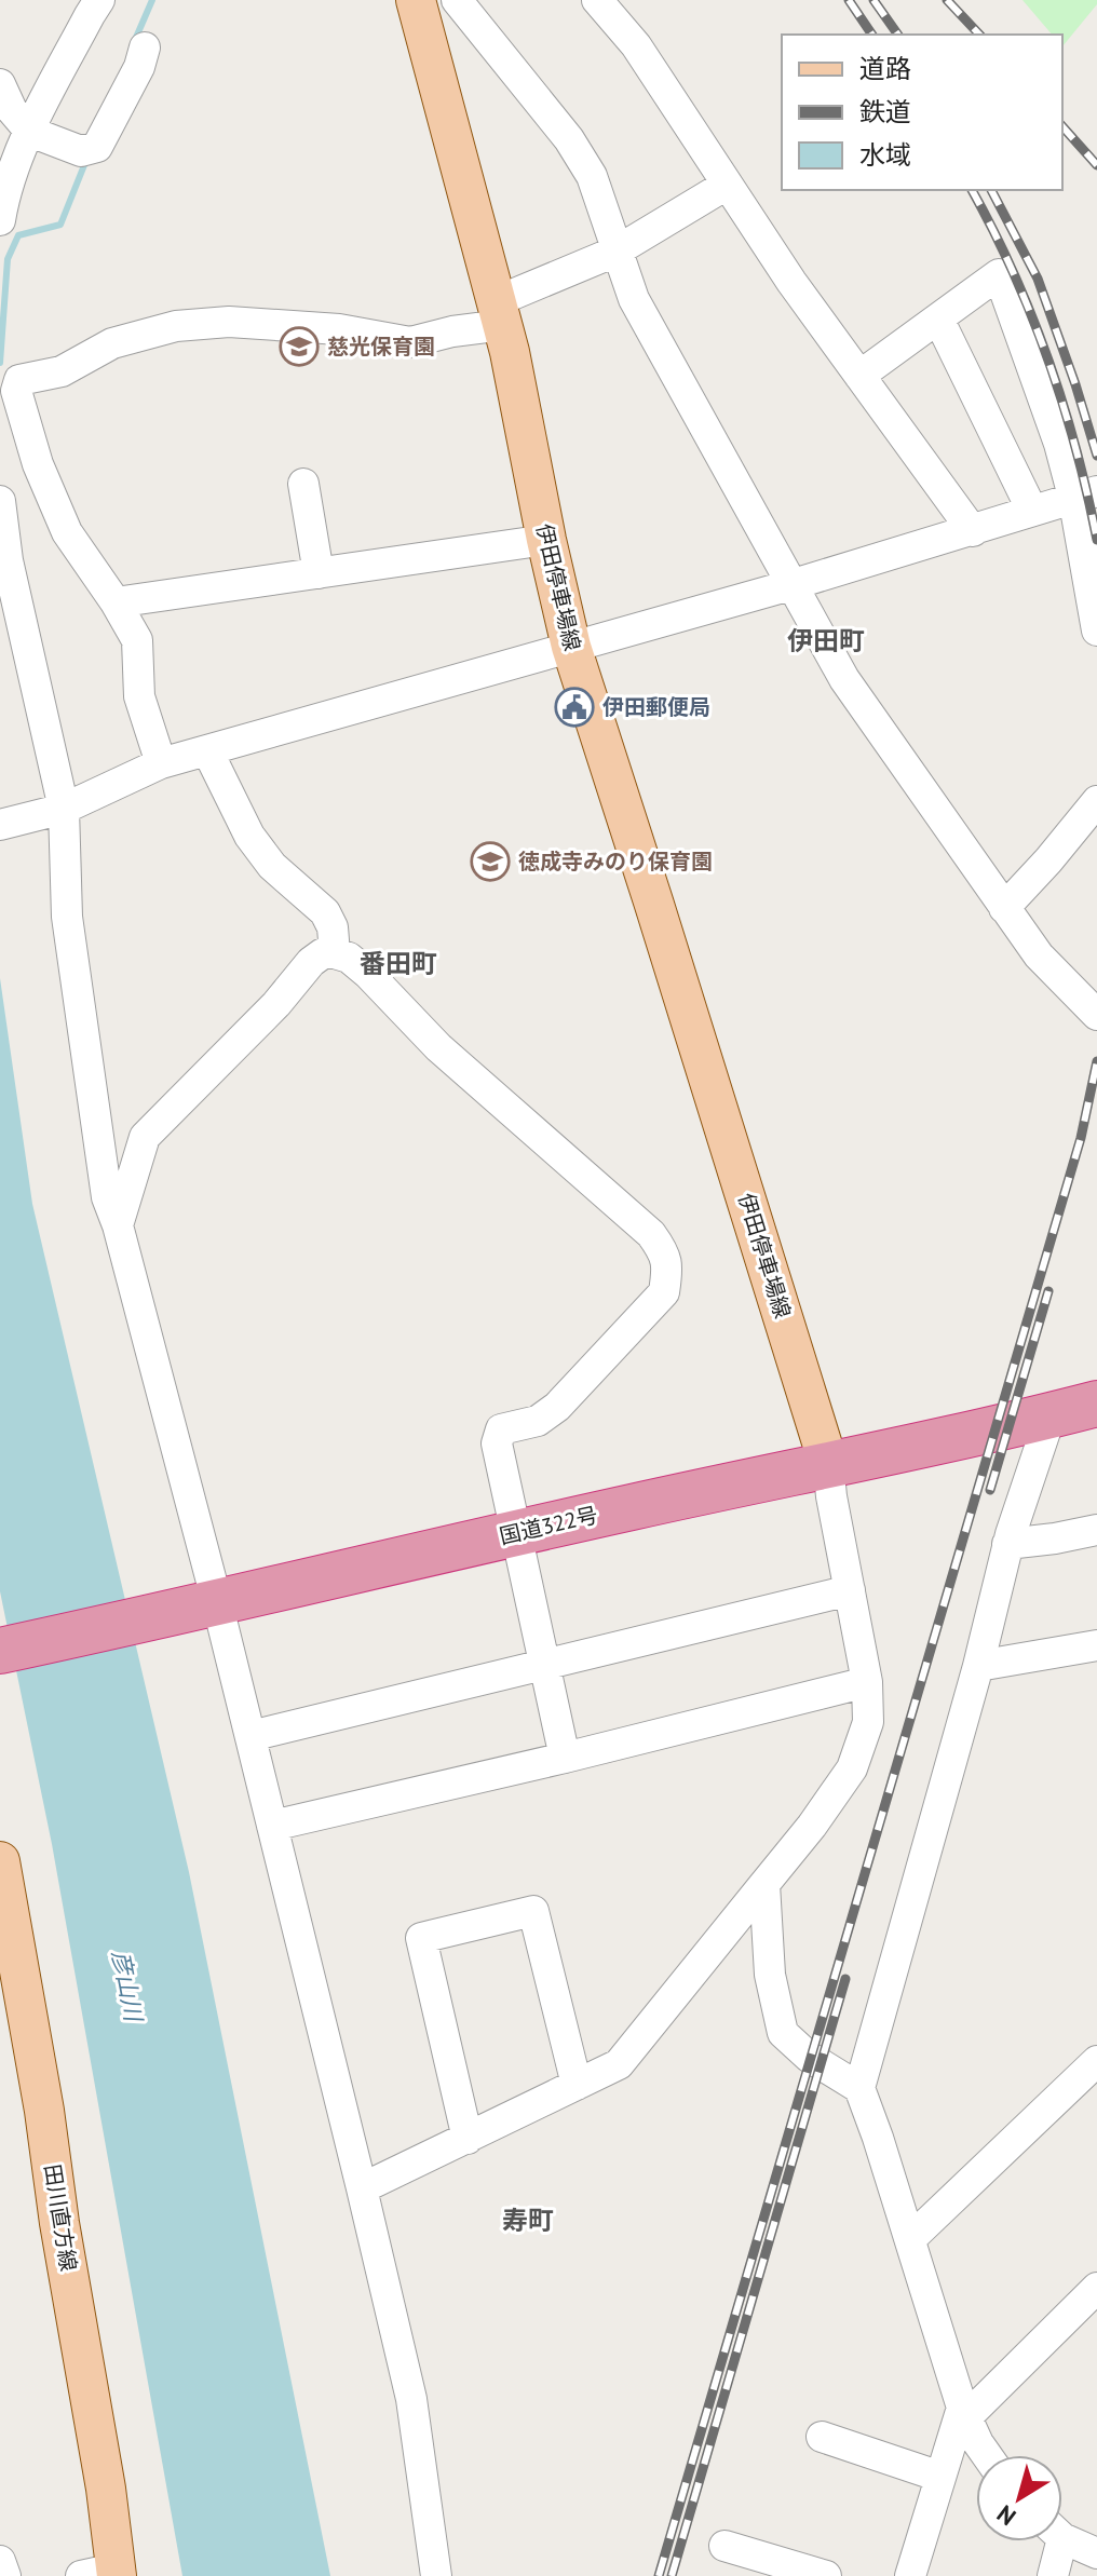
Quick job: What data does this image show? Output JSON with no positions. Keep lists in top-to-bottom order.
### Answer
{
  "streets": {
    "highway": ["国道322号"],
    "main road": ["伊田停車場線", "田川直方線"]
  },
  "crossings": [
    ["伊田停車場線", "国道322号"]
  ],
  "districts": ["伊田町", "番田町", "寿町"],
  "water": ["彦山川"],
  "places": {
    "school or university": ["慈光保育園", "徳成寺みのり保育園"],
    "public building": ["伊田郵便局"]
  },
  "legend": ["道路", "鉄道", "水域"],
  "north": "bottom left"
}
